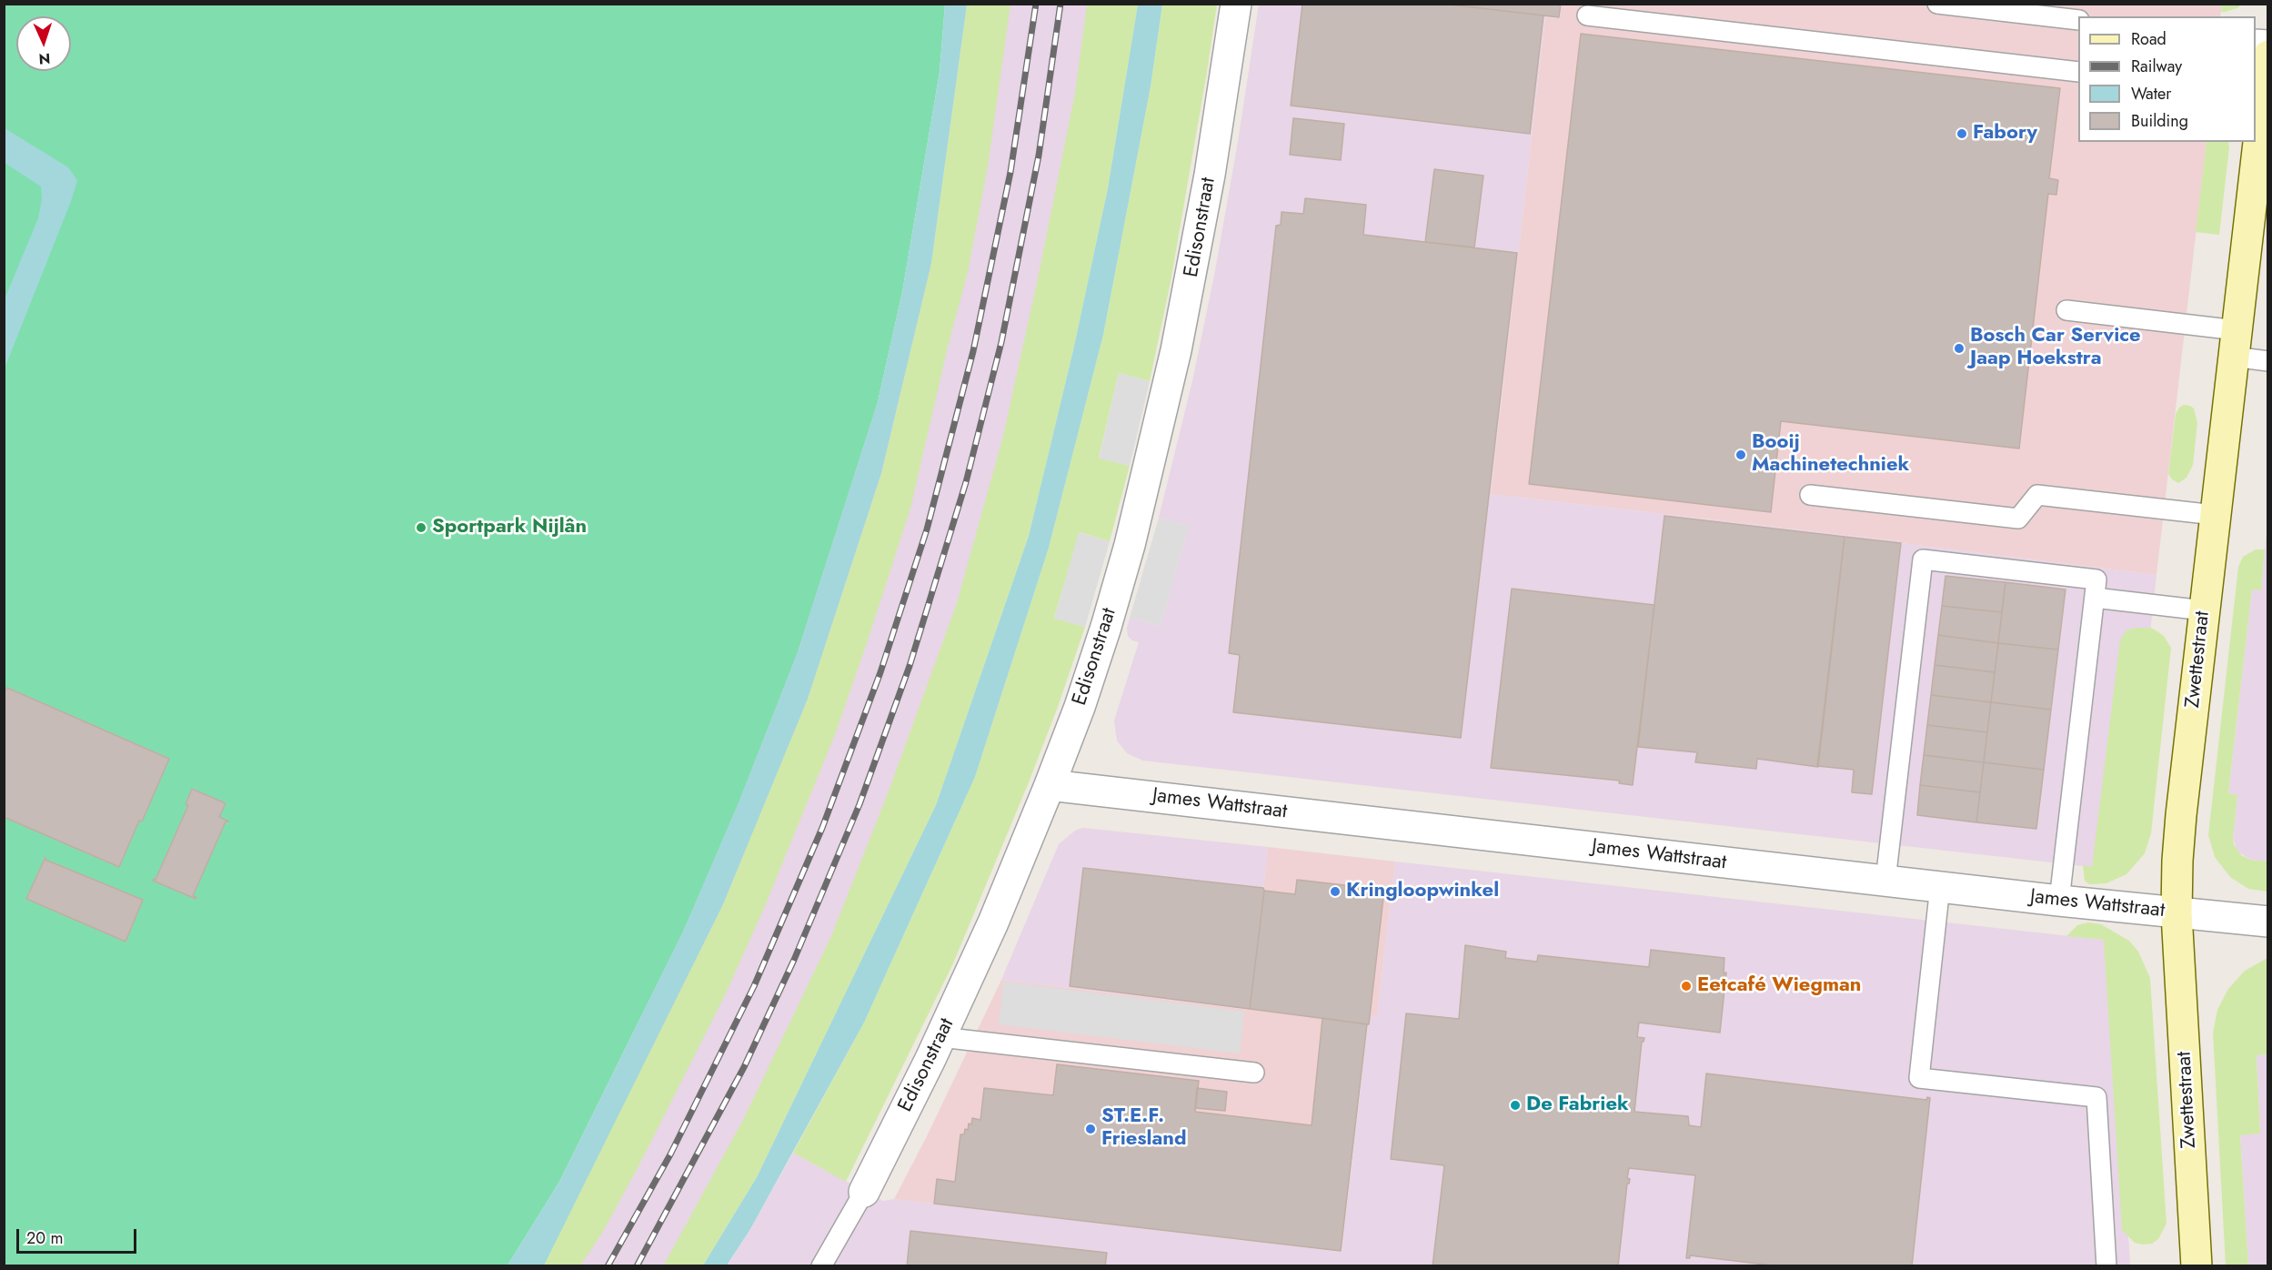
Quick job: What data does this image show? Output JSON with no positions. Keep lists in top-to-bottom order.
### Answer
{
  "streets": {
    "street": ["Edisonstraat", "Zwettestraat", "James Wattstraat"]
  },
  "crossings": [
    ["Edisonstraat", "James Wattstraat"],
    ["Zwettestraat", "James Wattstraat"]
  ],
  "places": [
    "Fabory",
    "Bosch Car Service Jaap Hoekstra",
    "Booij Machinetechniek",
    "Sportpark Nijlân",
    "Kringloopwinkel",
    "Eetcafé Wiegman",
    "De Fabriek",
    "ST.E.F. Friesland"
  ],
  "legend": [
    "Road",
    "Railway",
    "Water",
    "Building"
  ],
  "scale_bar": "20 m",
  "north": "bottom"
}
